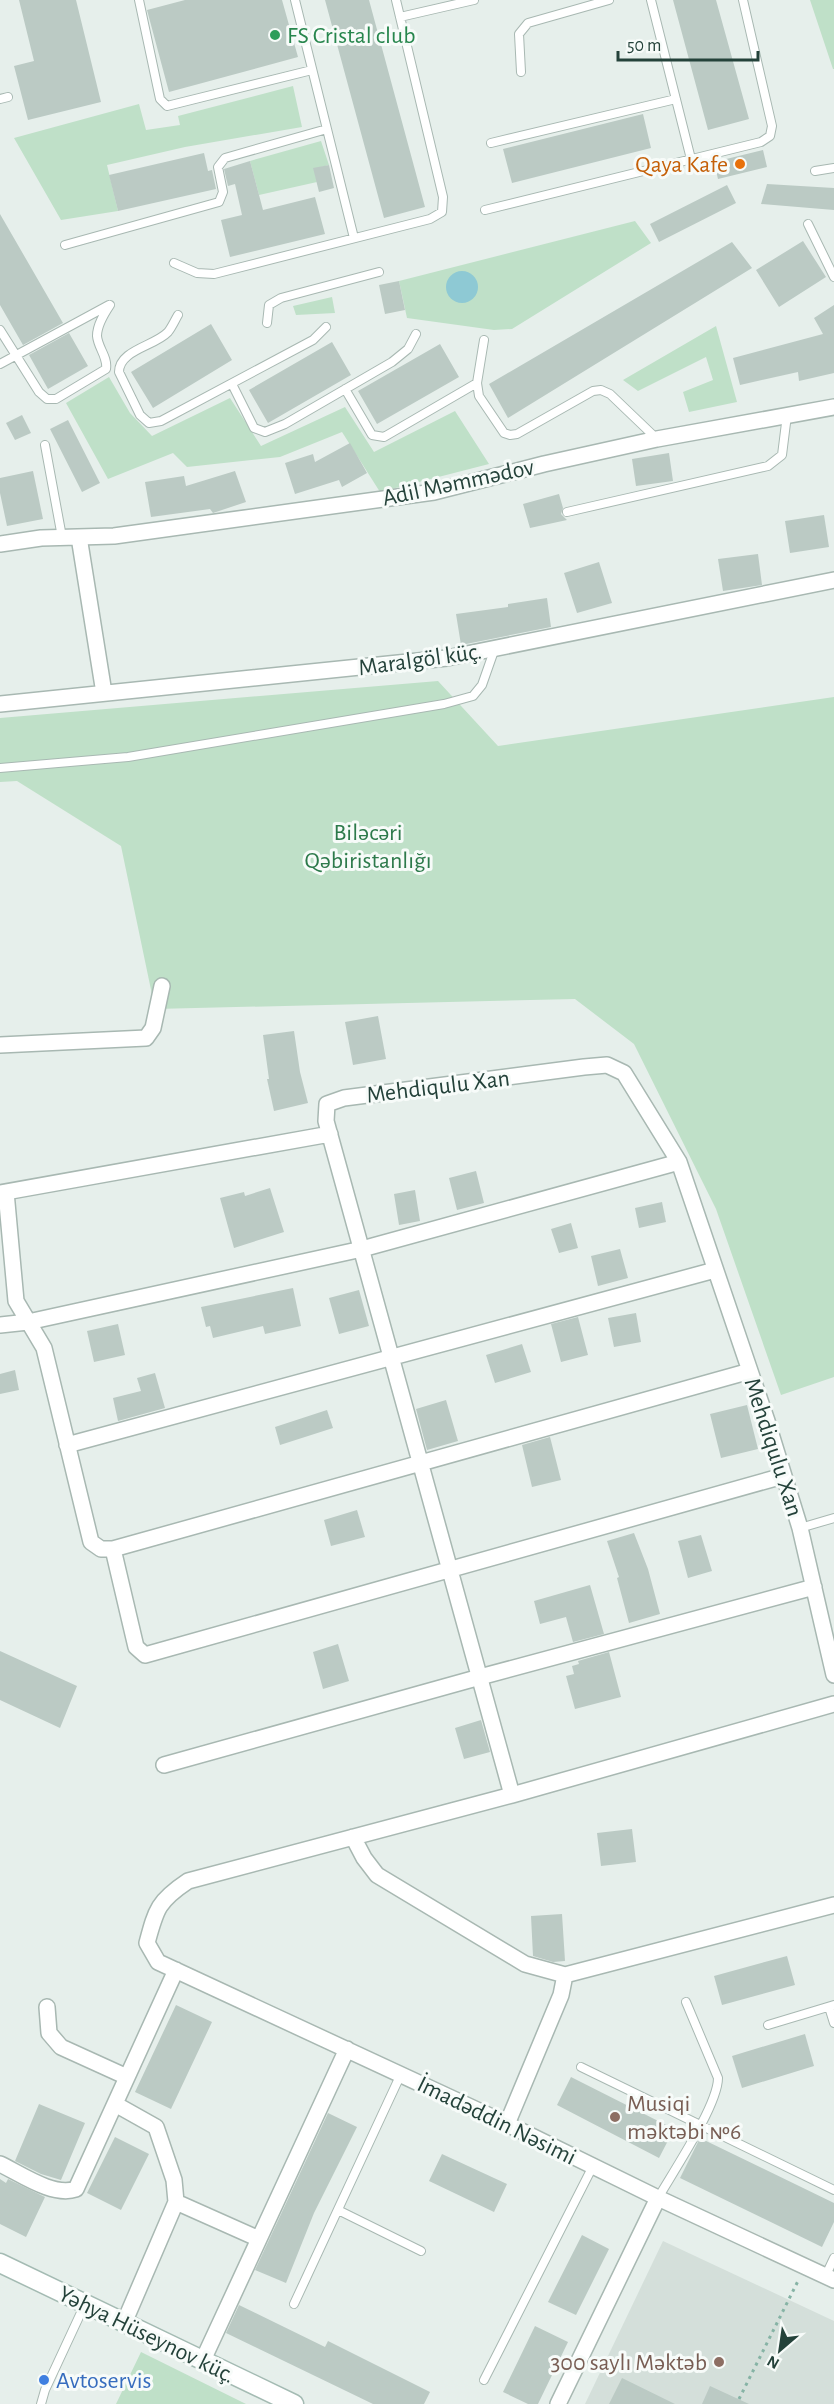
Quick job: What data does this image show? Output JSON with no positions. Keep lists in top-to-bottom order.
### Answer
{
  "streets": {
    "main road": ["Yəhya Hüseynov küç."],
    "street": [
      "Adil Məmmədov",
      "Maralgöl küç.",
      "Mehdiqulu Xan",
      "İmadəddin Nəsimi"
    ]
  },
  "parks": ["Biləcəri Qəbiristanlığı"],
  "places": [
    "FS Cristal club",
    "Qaya Kafe",
    "Musiqi məktəbi №6",
    "300 saylı Məktəb",
    "Avtoservis"
  ],
  "scale_bar": "50 m",
  "north": "bottom left"
}
